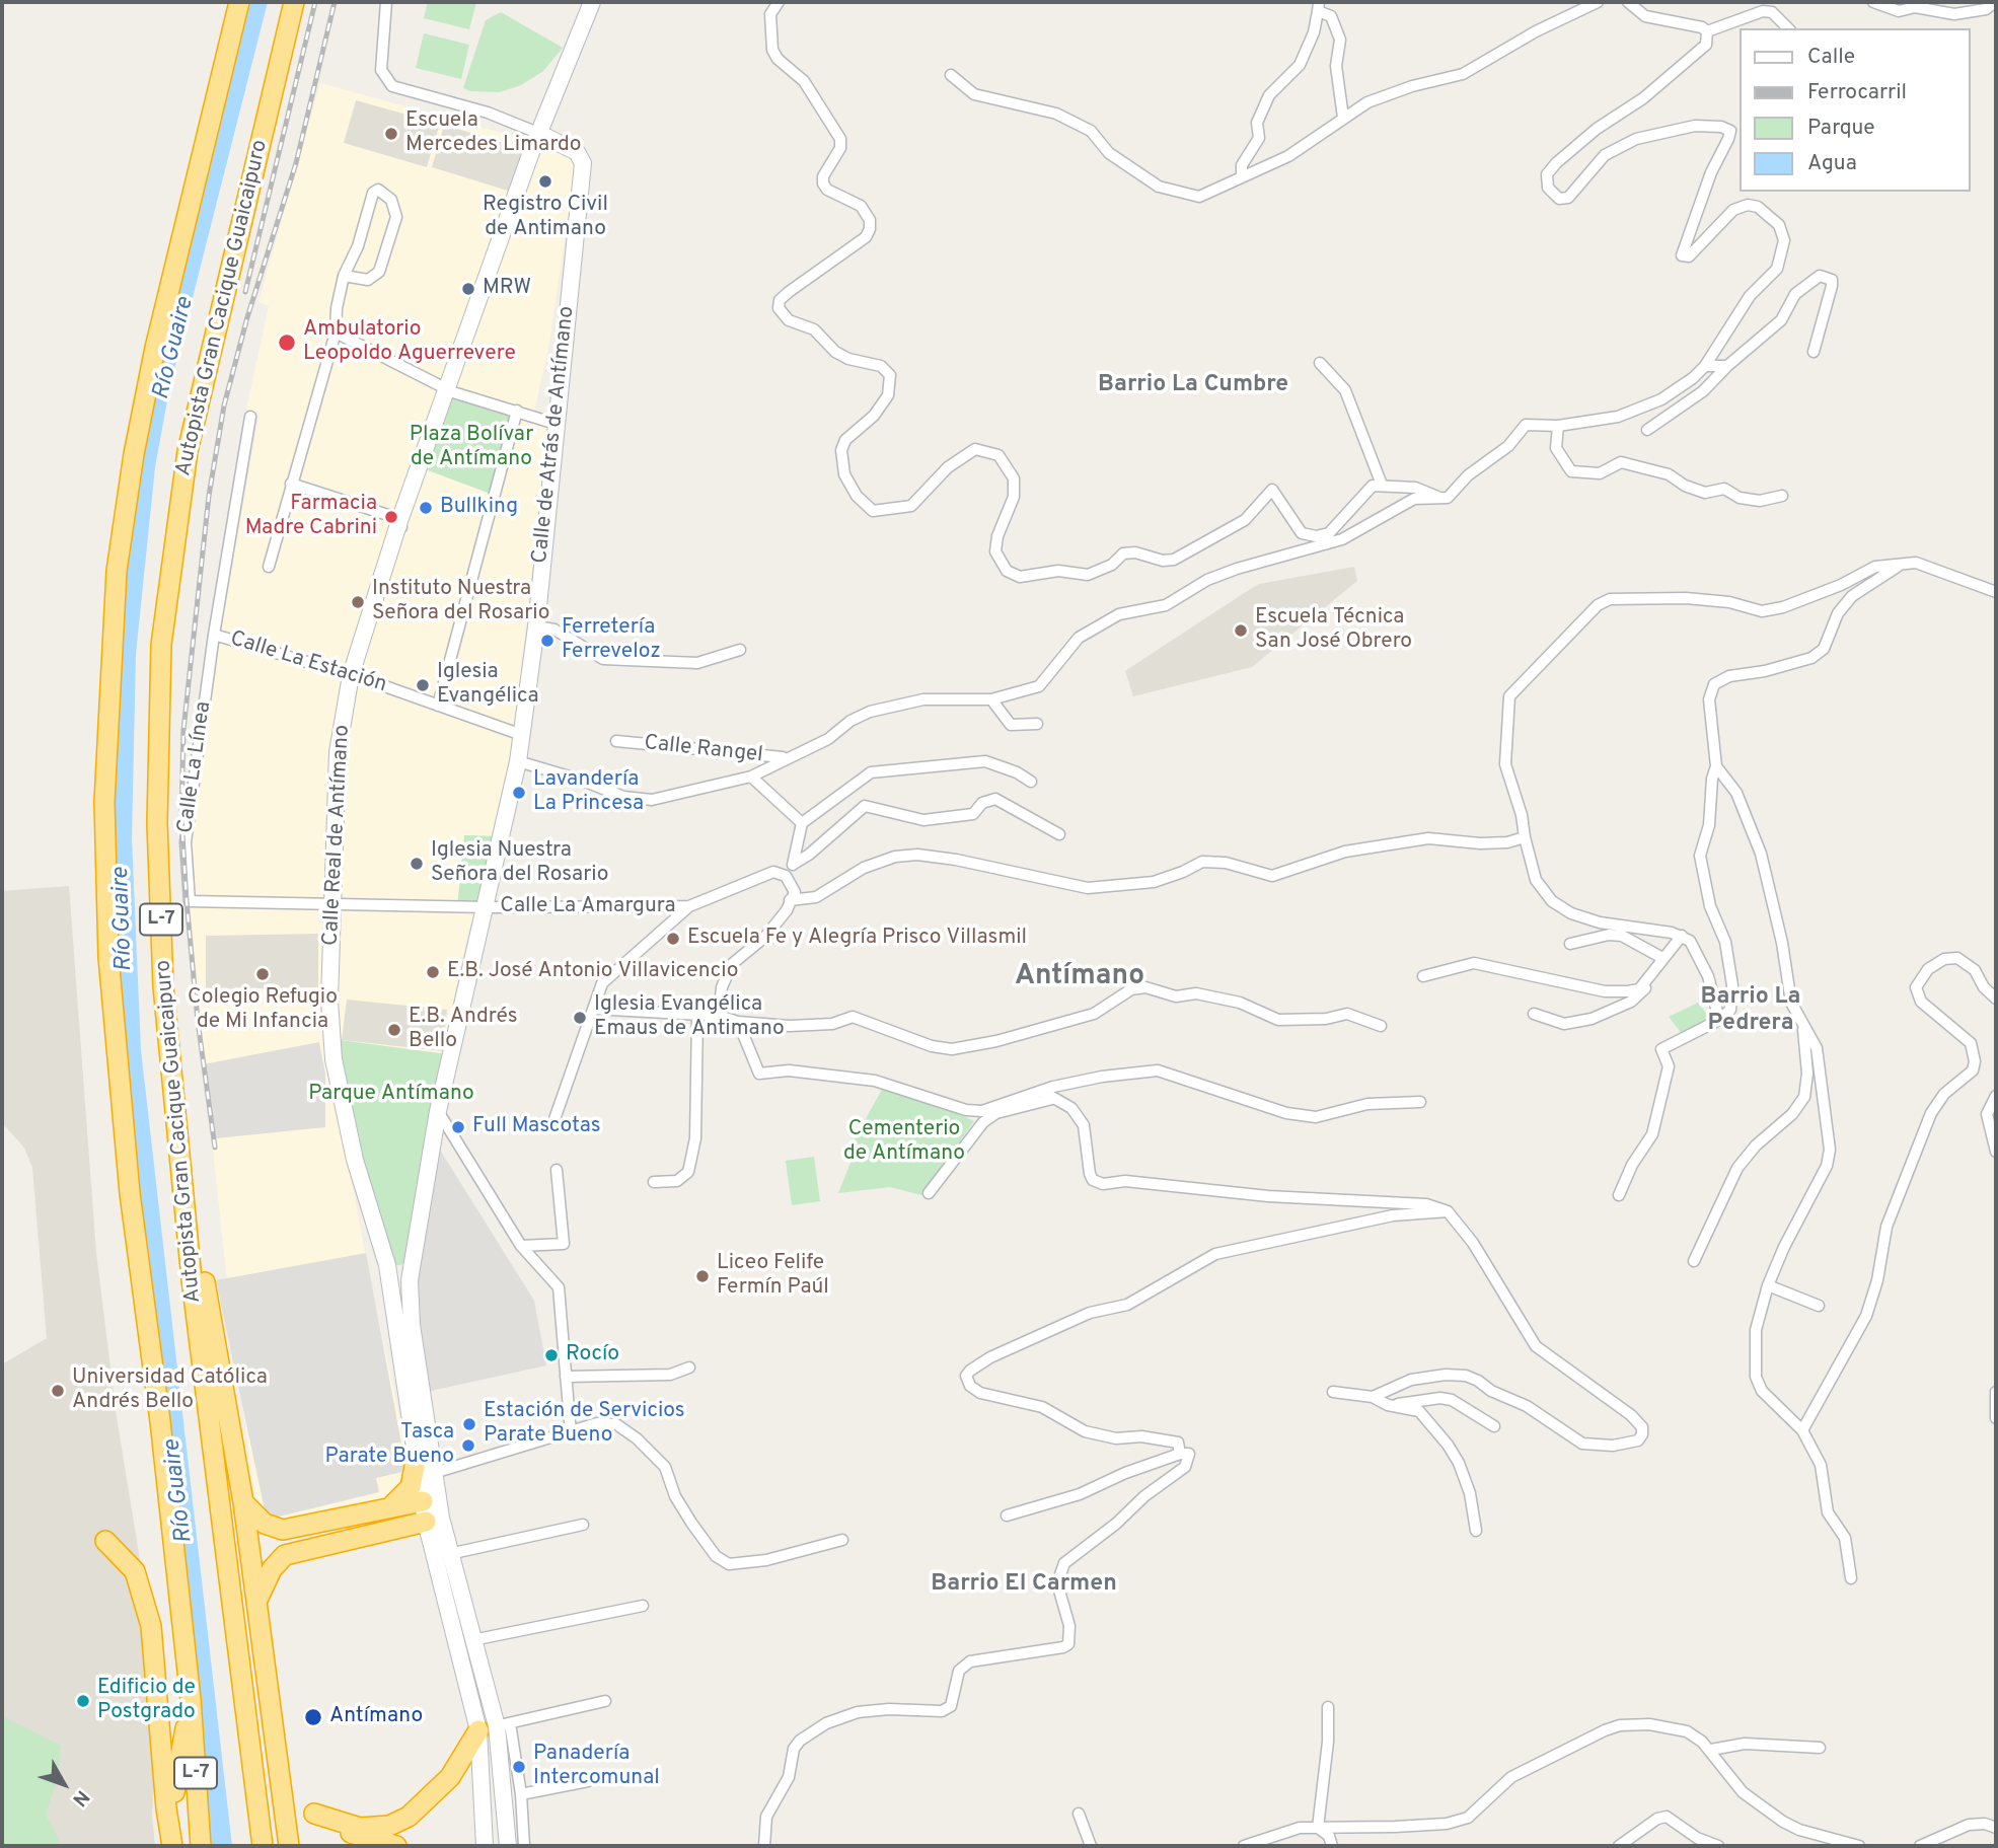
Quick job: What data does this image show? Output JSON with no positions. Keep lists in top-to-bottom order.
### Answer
{
  "streets": {
    "highway": ["Autopista Gran Cacique Guaicaipuro", "L-7"],
    "street": [
      "Calle de Atrás de Antímano",
      "Calle La Estación",
      "Calle Rangel",
      "Calle La Línea",
      "Calle Real de Antímano",
      "Calle La Amargura"
    ]
  },
  "crossings": [
    ["Calle de Atrás de Antímano", "Calle La Estación"],
    ["Calle de Atrás de Antímano", "Calle Real de Antímano"],
    ["Calle de Atrás de Antímano", "Calle La Amargura"],
    ["Calle La Estación", "Calle La Línea"],
    ["Calle La Estación", "Calle Real de Antímano"],
    ["Calle La Línea", "Calle La Amargura"],
    ["Calle Real de Antímano", "Calle La Amargura"]
  ],
  "districts": [
    "Barrio La Cumbre",
    "Antímano",
    "Barrio La Pedrera",
    "Barrio El Carmen"
  ],
  "water": ["Río Guaire"],
  "parks": ["Plaza Bolívar de Antímano", "Parque Antímano", "Cementerio de Antímano"],
  "places": [
    "Escuela Mercedes Limardo",
    "Registro Civil de Antimano",
    "MRW",
    "Ambulatorio Leopoldo Aguerrevere",
    "Bullking",
    "Farmacia Madre Cabrini",
    "Instituto Nuestra Señora del Rosario",
    "Escuela Técnica San José Obrero",
    "Ferretería Ferreveloz",
    "Iglesia Evangélica",
    "Lavandería La Princesa",
    "Iglesia Nuestra Señora del Rosario",
    "Escuela Fe y Alegría Prisco Villasmil",
    "E.B. José Antonio Villavicencio",
    "Colegio Refugio de Mi Infancia",
    "Iglesia Evangélica Emaus de Antimano",
    "E.B. Andrés Bello",
    "Full Mascotas",
    "Liceo Felife Fermín Paúl",
    "Rocío",
    "Universidad Católica Andrés Bello",
    "Estación de Servicios Parate Bueno",
    "Tasca Parate Bueno",
    "Edificio de Postgrado",
    "Antímano",
    "Panadería Intercomunal"
  ],
  "legend": [
    "Calle",
    "Ferrocarril",
    "Parque",
    "Agua"
  ],
  "north": "bottom right"
}
